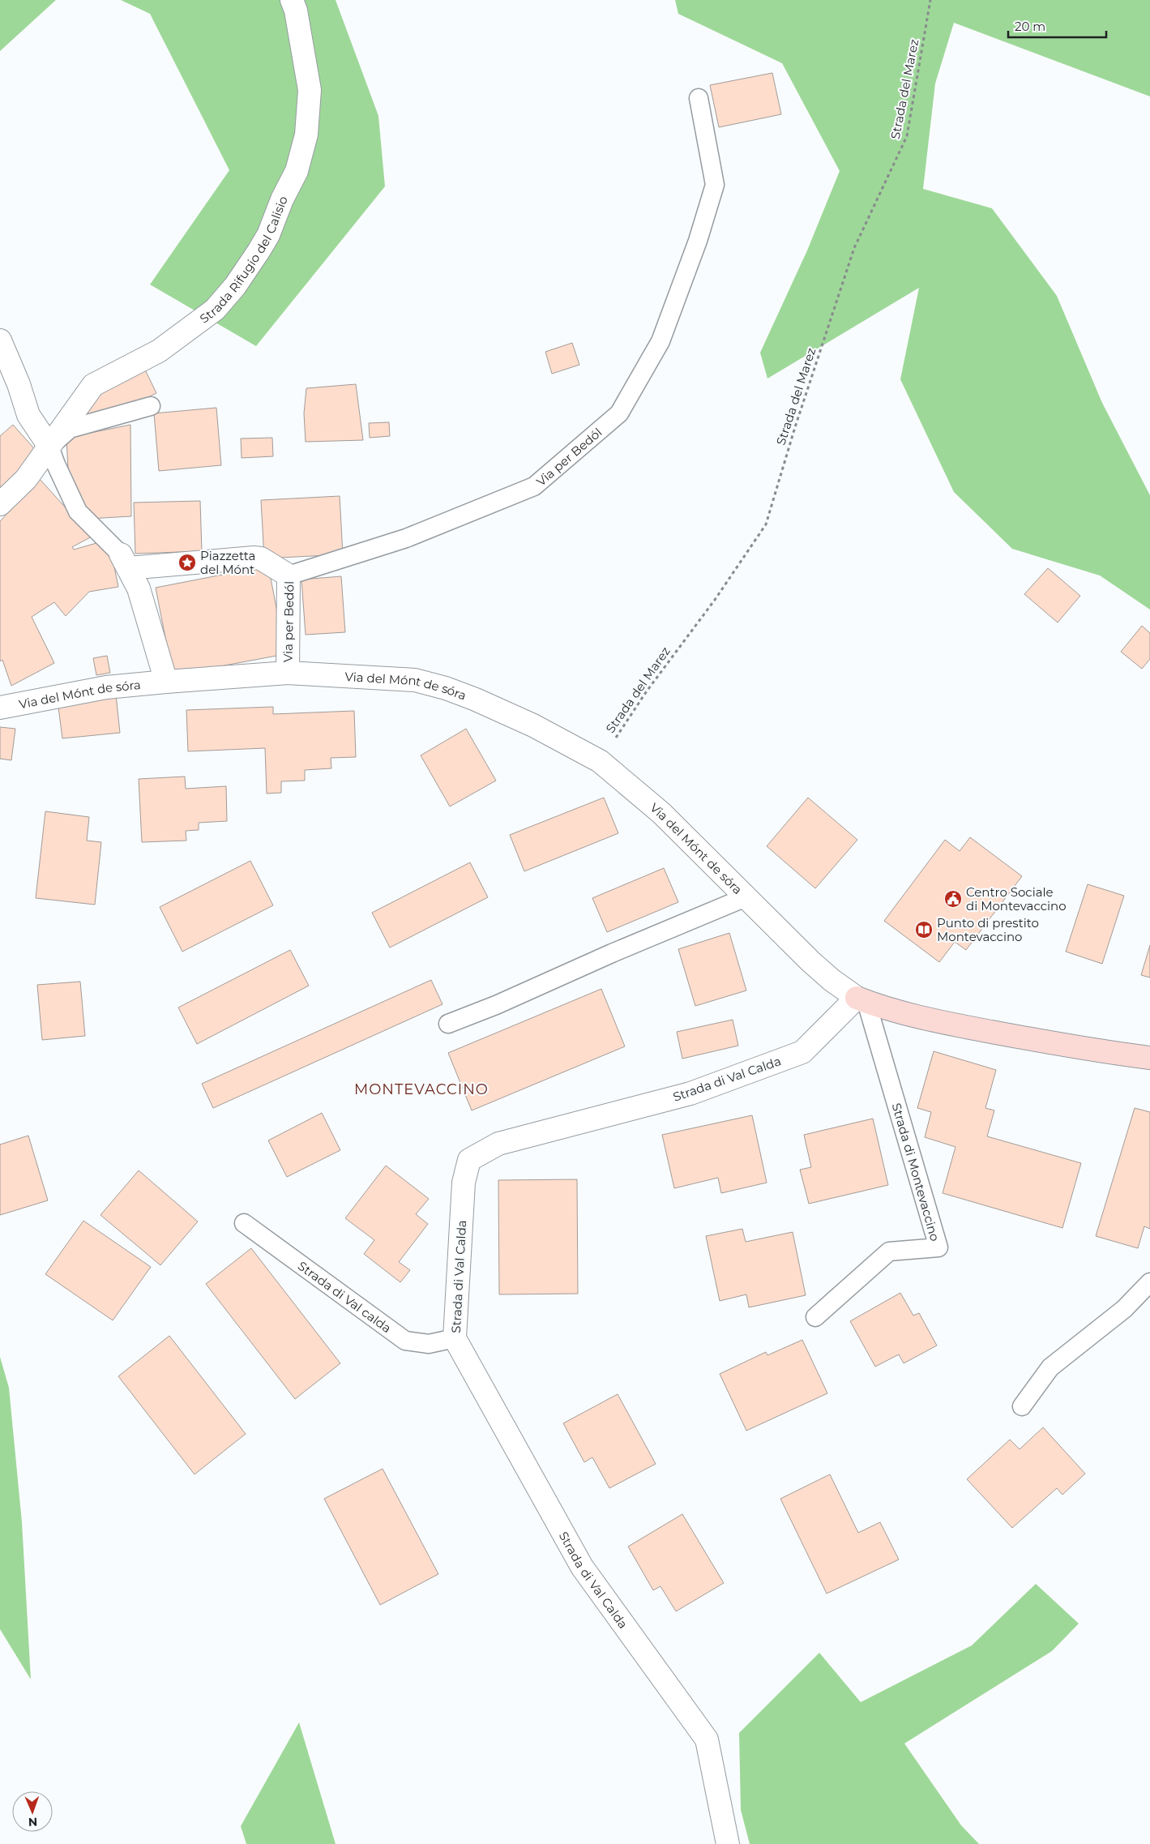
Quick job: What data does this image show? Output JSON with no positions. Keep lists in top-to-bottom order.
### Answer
{
  "streets": {
    "street": [
      "Strada Rifugio del Calisio",
      "Via per Bedól",
      "Via del Mónt de sóra",
      "Strada di Val Calda"
    ],
    "lane": ["Strada di Montevaccino", "Strada di Val calda"],
    "path": ["Strada del Marez"]
  },
  "crossings": [
    ["Strada del Marez", "Via del Mónt de sóra"],
    ["Via per Bedól", "Via del Mónt de sóra"],
    ["Via del Mónt de sóra", "Strada di Val Calda"],
    ["Via del Mónt de sóra", "Strada di Montevaccino"],
    ["Strada di Val Calda", "Strada di Montevaccino"],
    ["Strada di Val Calda", "Strada di Val calda"]
  ],
  "districts": ["MONTEVACCINO"],
  "places": {
    "place": ["Piazzetta del Mónt"],
    "public building": ["Centro Sociale di Montevaccino"],
    "library": ["Punto di prestito Montevaccino"]
  },
  "scale_bar": "20 m",
  "north": "bottom"
}
